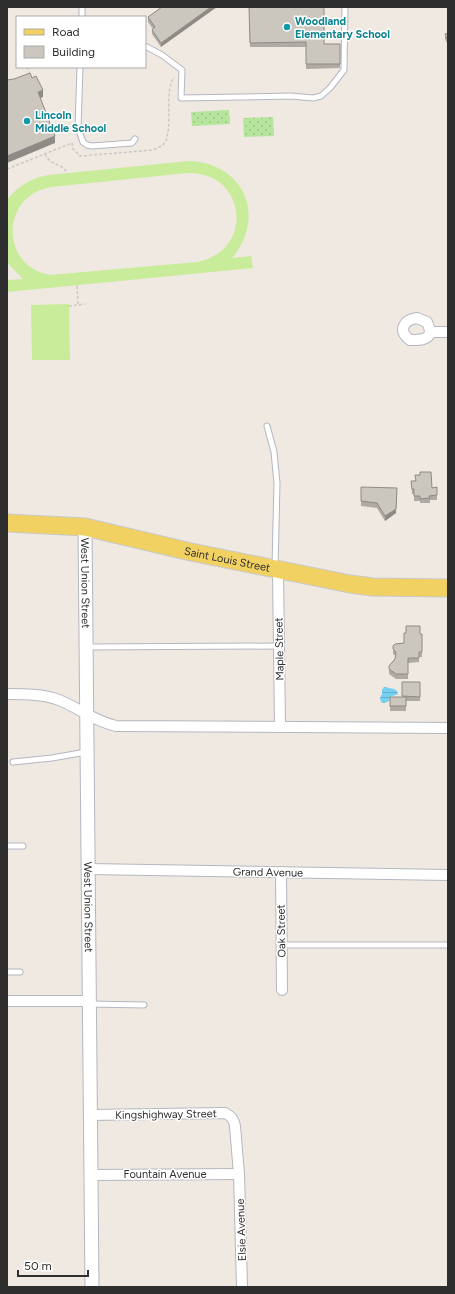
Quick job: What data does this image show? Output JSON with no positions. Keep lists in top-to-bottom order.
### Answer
{
  "streets": {
    "main road": ["Saint Louis Street"],
    "street": [
      "West Union Street",
      "Maple Street",
      "Grand Avenue",
      "Oak Street",
      "Kingshighway Street",
      "Fountain Avenue",
      "Elsie Avenue"
    ]
  },
  "crossings": [
    ["Saint Louis Street", "West Union Street"],
    ["Saint Louis Street", "Maple Street"],
    ["West Union Street", "Grand Avenue"],
    ["West Union Street", "Kingshighway Street"],
    ["West Union Street", "Fountain Avenue"],
    ["Grand Avenue", "Oak Street"],
    ["Kingshighway Street", "Fountain Avenue"],
    ["Kingshighway Street", "Elsie Avenue"],
    ["Fountain Avenue", "Elsie Avenue"]
  ],
  "places": ["Woodland Elementary School", "Lincoln Middle School"],
  "legend": ["Road", "Building"],
  "scale_bar": "50 m"
}
